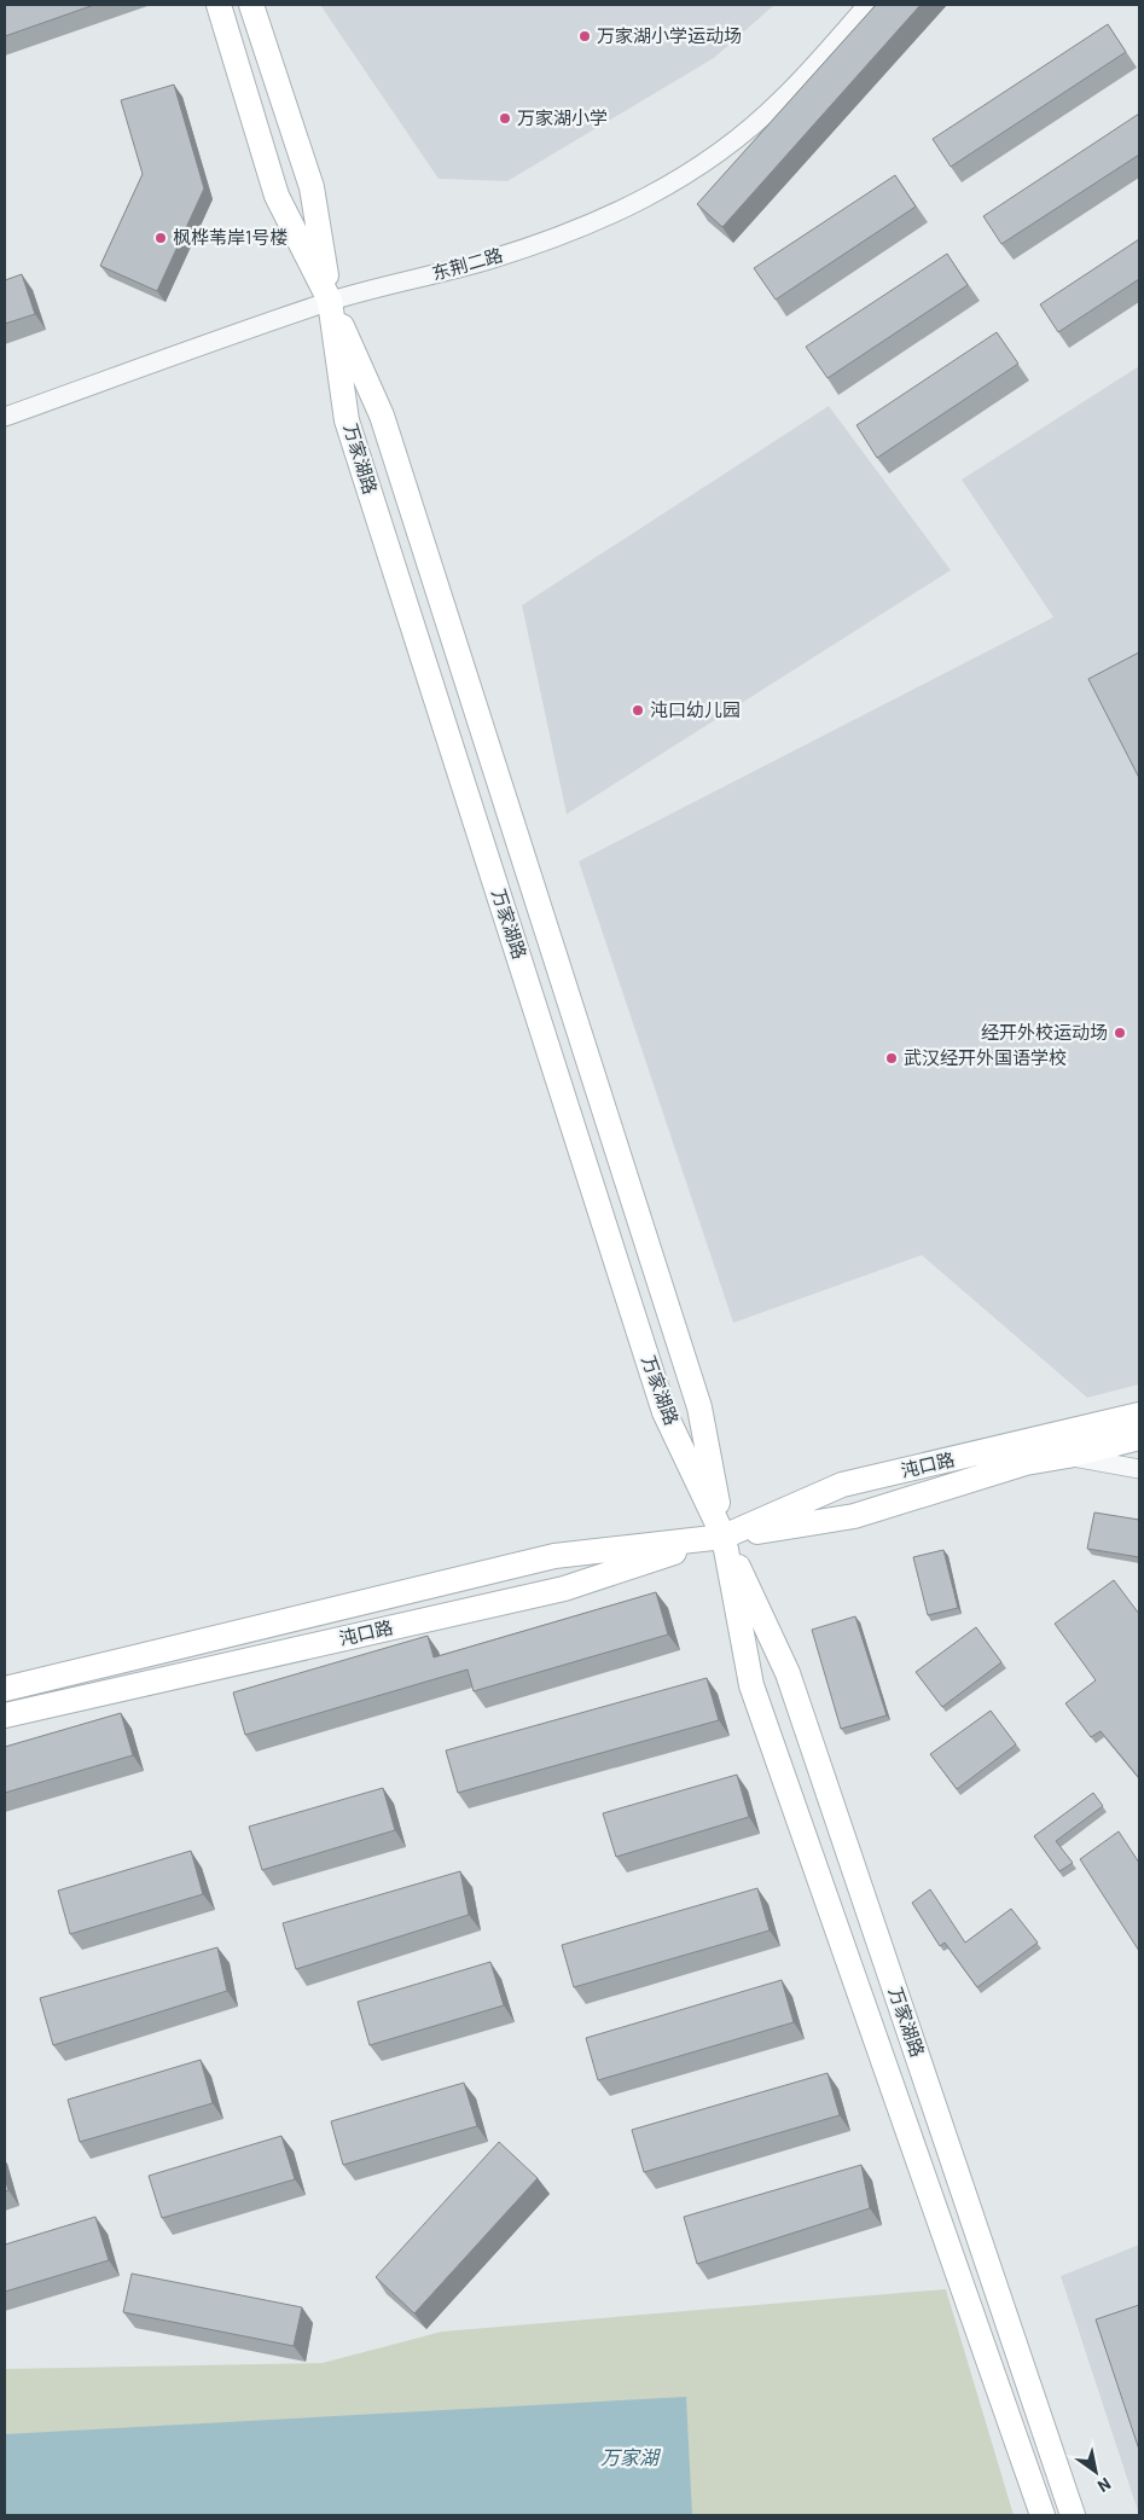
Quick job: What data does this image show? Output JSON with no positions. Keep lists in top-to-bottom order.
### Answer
{
  "streets": {
    "main road": ["万家湖路", "沌口路"],
    "street": ["东荆二路"]
  },
  "crossings": [
    ["东荆二路", "万家湖路"],
    ["万家湖路", "沌口路"]
  ],
  "water": ["万家湖"],
  "places": [
    "万家湖小学运动场",
    "万家湖小学",
    "枫桦苇岸1号楼",
    "沌口幼儿园",
    "经开外校运动场",
    "武汉经开外国语学校"
  ],
  "north": "bottom right"
}
